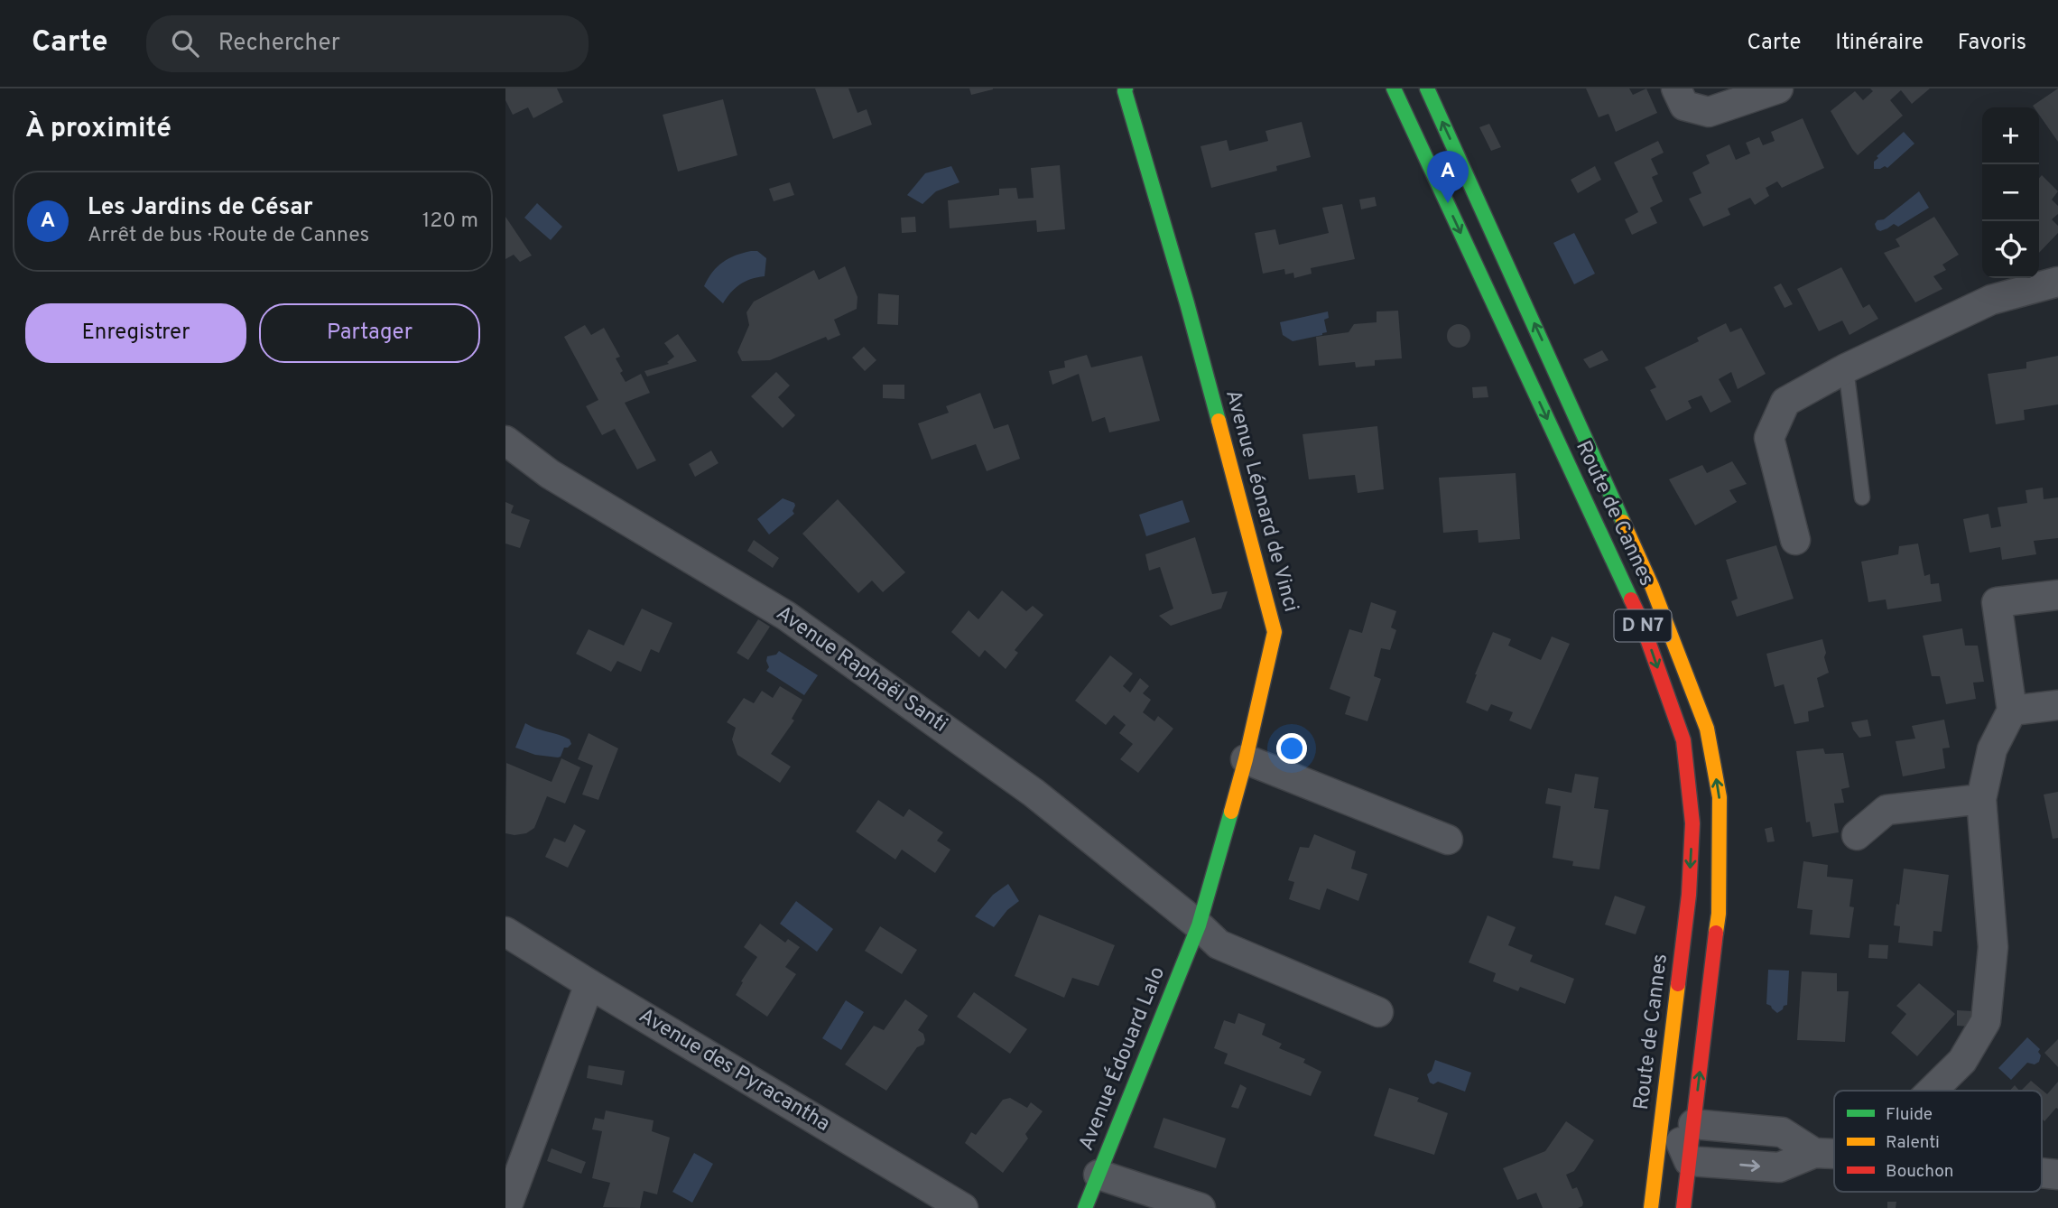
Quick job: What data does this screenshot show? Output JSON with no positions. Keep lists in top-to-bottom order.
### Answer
{
  "streets": {
    "main road": [
      "Avenue Léonard de Vinci",
      "Route de Cannes",
      "D N7",
      "Avenue Édouard Lalo"
    ],
    "street": ["Avenue Raphaël Santi", "Avenue des Pyracantha"]
  },
  "crossings": [
    ["Avenue Léonard de Vinci", "Avenue Raphaël Santi"],
    ["Avenue Léonard de Vinci", "Avenue Édouard Lalo"],
    ["Avenue Raphaël Santi", "Avenue Édouard Lalo"]
  ],
  "legend": ["Fluide", "Ralenti", "Bouchon"],
  "page": {
    "header": "Carte",
    "search": "Rechercher",
    "nav": ["Carte", "Itinéraire", "Favoris"],
    "heading": "À proximité",
    "map_buttons": ["+", "−"],
    "pins": "A",
    "list": [
      {
        "mark": "A",
        "name": "Les Jardins de César",
        "note": "Arrêt de bus · Route de Cannes",
        "value": "120 m"
      }
    ],
    "buttons": ["Enregistrer", "Partager"]
  }
}
